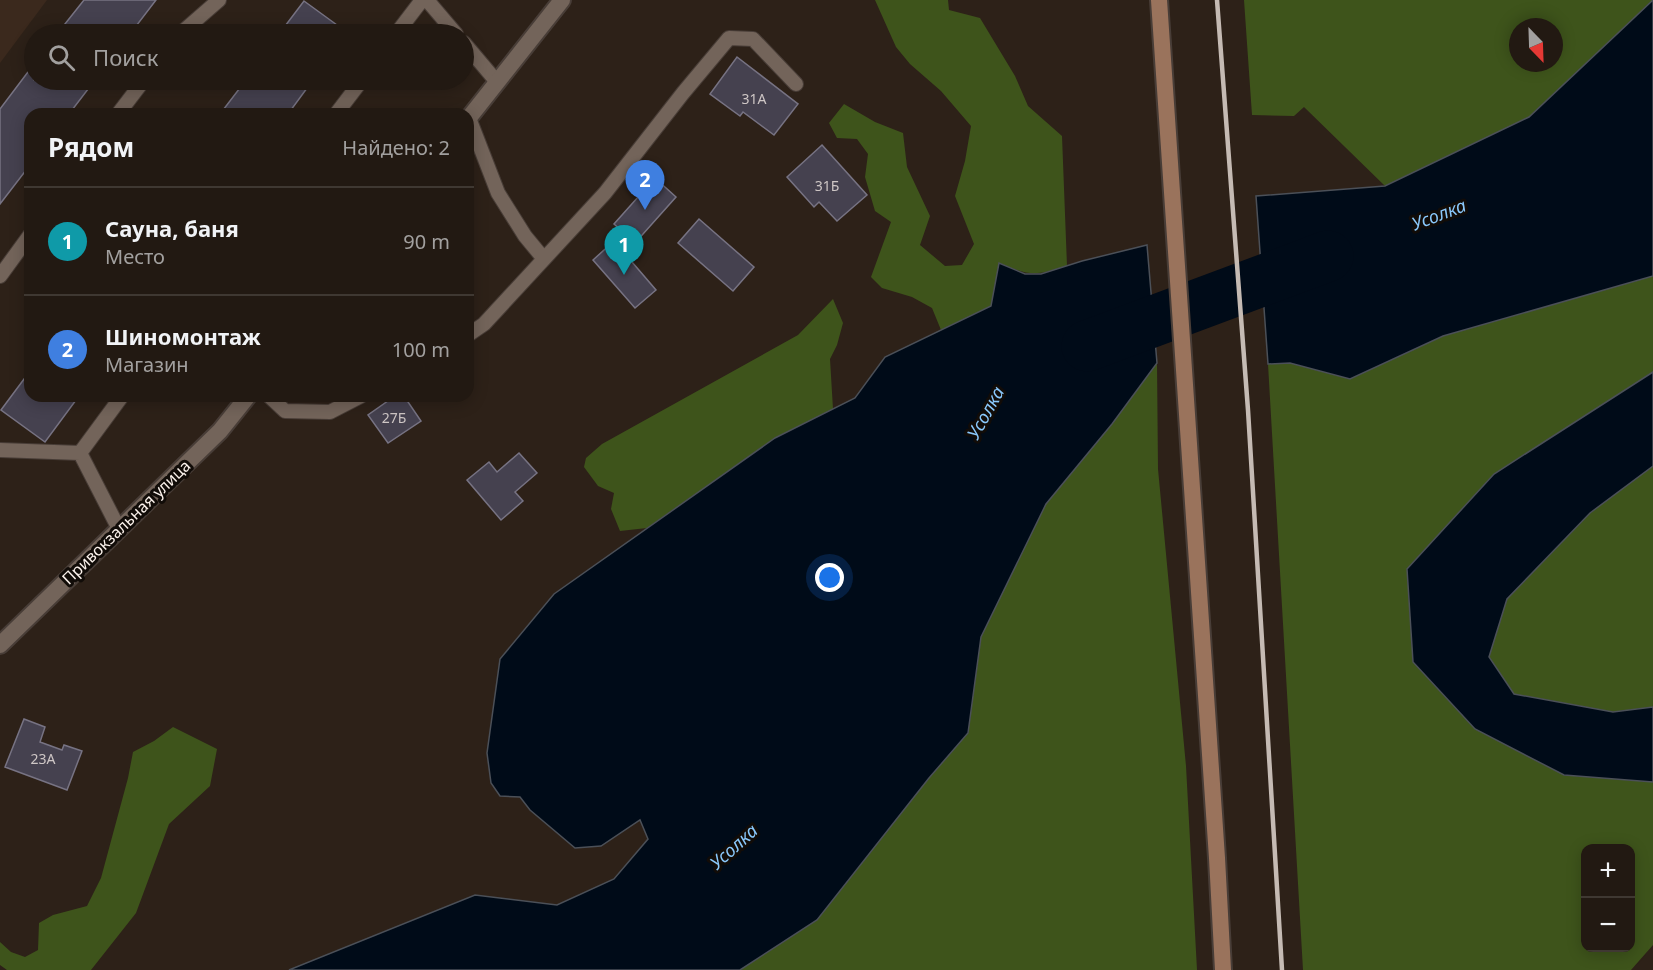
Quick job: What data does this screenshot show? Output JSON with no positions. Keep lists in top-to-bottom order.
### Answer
{
  "streets": {
    "street": ["Привокзальная улица"]
  },
  "water": ["Усолка"],
  "house_numbers": [
    "31А",
    "31Б",
    "27Б",
    "23А"
  ],
  "north": "bottom right",
  "page": {
    "search": "Поиск",
    "heading": ["Рядом", "Найдено: 2"],
    "pins": ["2", "1"],
    "list": [
      {
        "mark": "1",
        "name": "Сауна, баня",
        "note": "Место",
        "value": "90 m"
      },
      {
        "mark": "2",
        "name": "Шиномонтаж",
        "note": "Магазин",
        "value": "100 m"
      }
    ],
    "map_buttons": ["+", "−"]
  }
}
